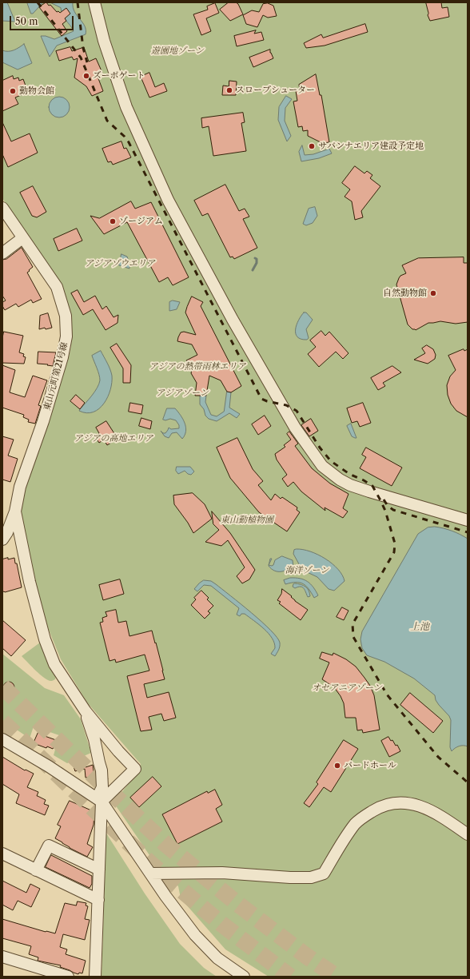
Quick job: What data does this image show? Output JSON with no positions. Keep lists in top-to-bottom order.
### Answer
{
  "streets": {
    "street": ["東山元町第21号線"]
  },
  "water": ["上池"],
  "parks": [
    "遊園地ゾーン",
    "アジアゾウエリア",
    "アジアの熱帯雨林エリア",
    "アジアゾーン",
    "アジアの高地エリア",
    "東山動植物園",
    "海洋ゾーン",
    "オセアニアゾーン"
  ],
  "places": [
    "ズーボゲート",
    "スロープシューター",
    "動物会館",
    "サバンナエリア建設予定地",
    "ゾージアム",
    "自然動物館",
    "バードホール"
  ],
  "scale_bar": "50 m"
}
